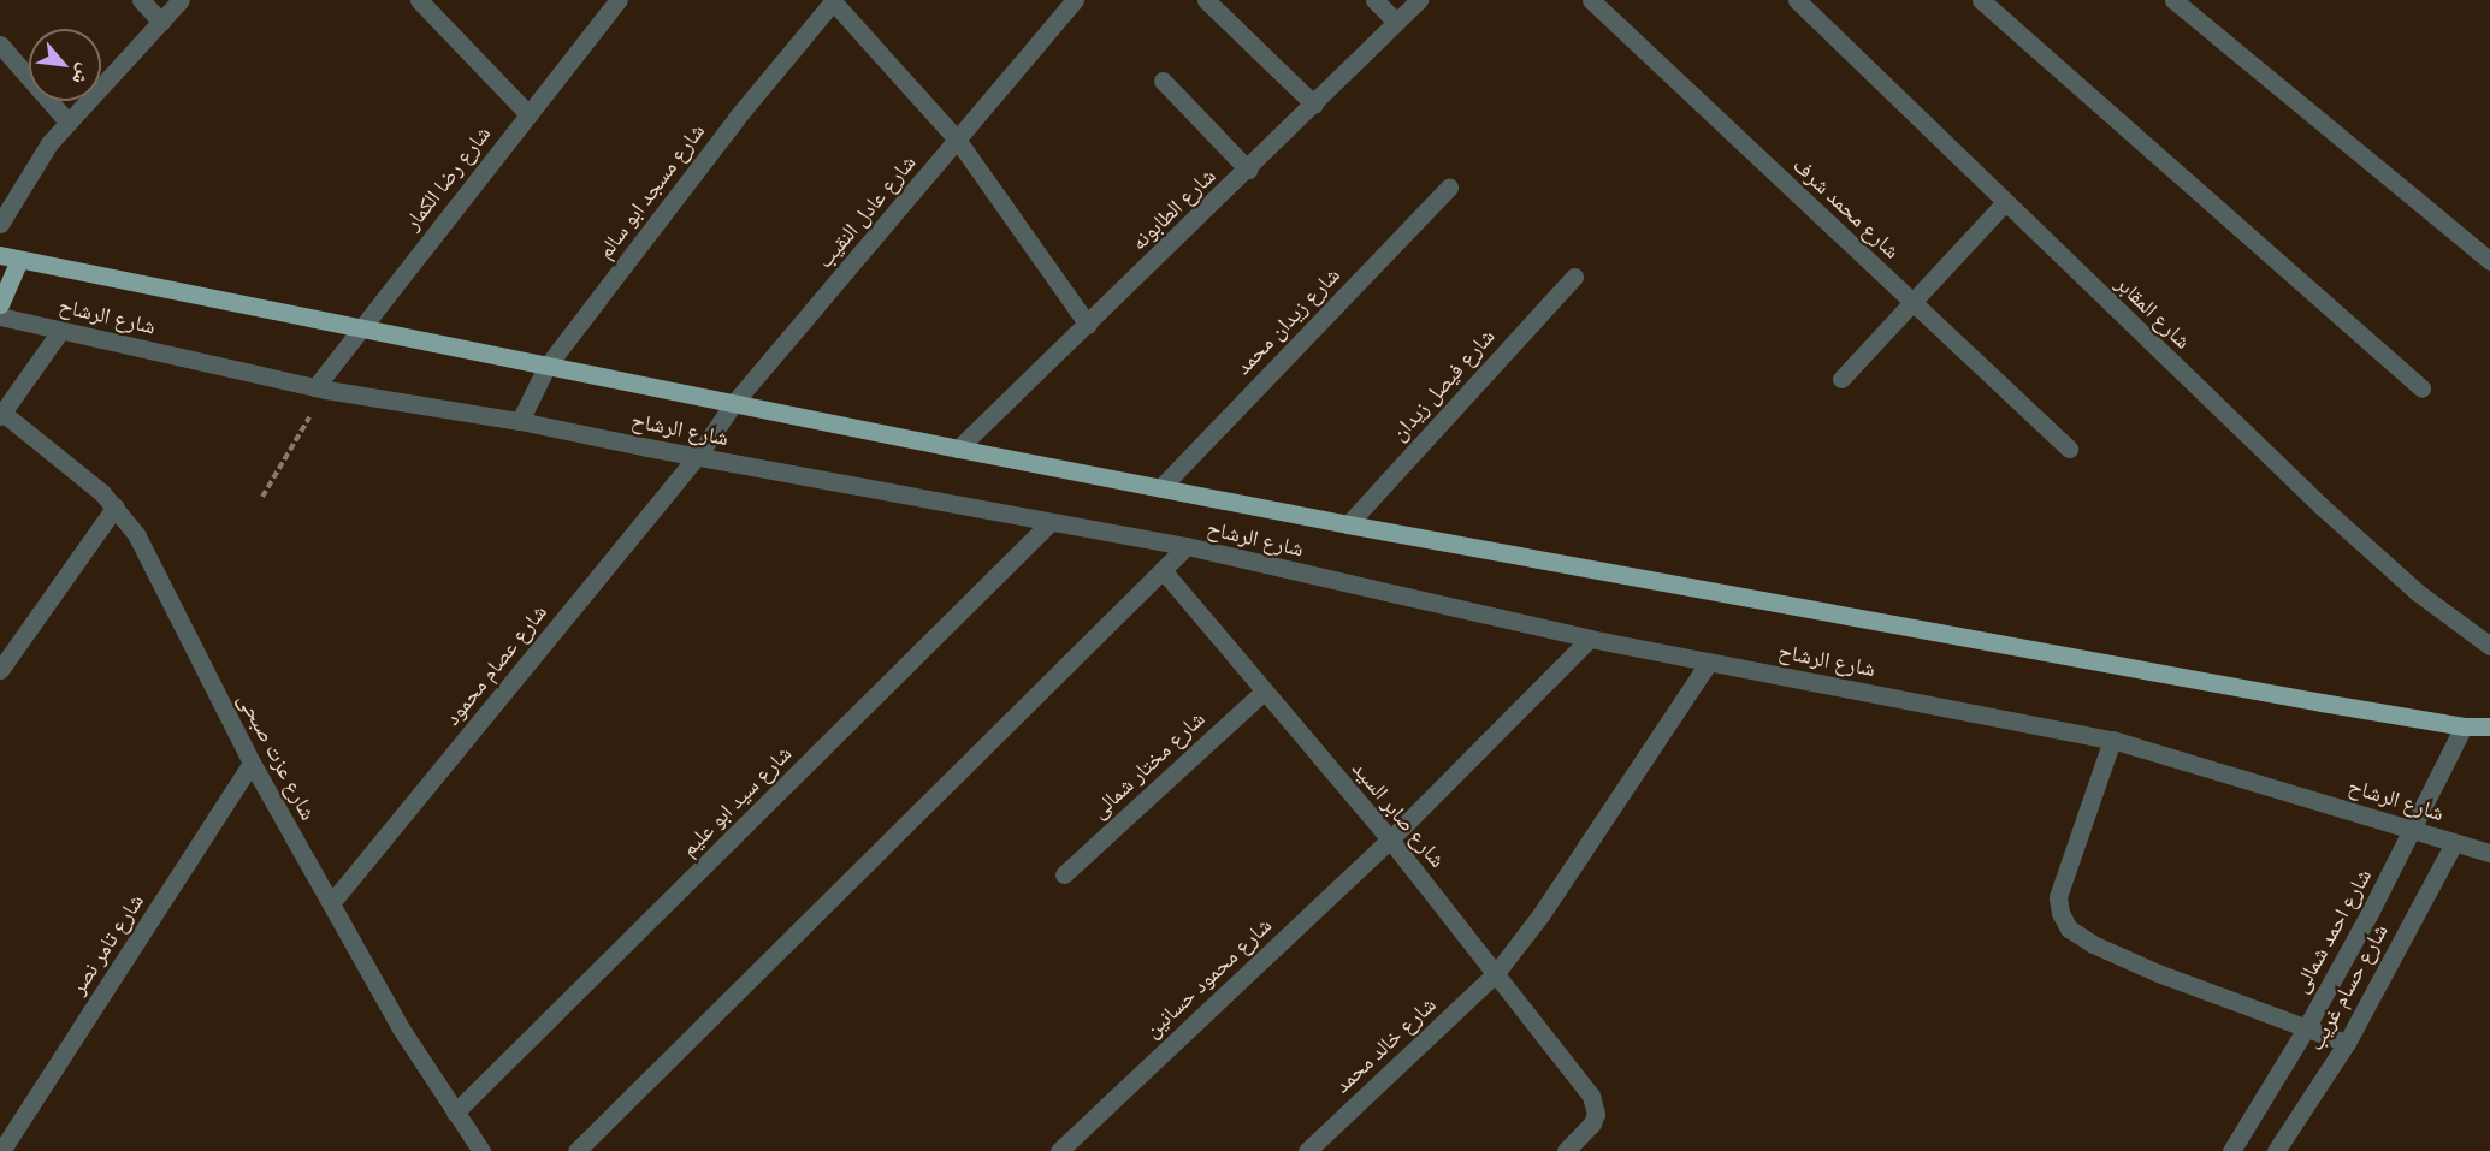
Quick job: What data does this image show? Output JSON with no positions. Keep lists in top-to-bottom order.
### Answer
{
  "streets": {
    "main road": ["شارع الرشاح"],
    "street": [
      "شارع رضا الكمار",
      "شارع مسجد ابو سالم",
      "شارع محمد شرف",
      "شارع الطابونه",
      "شارع عادل النقيب",
      "شارع المقابر",
      "شارع زيدان محمد",
      "شارع فيصل زيدان",
      "شارع عصام محمود",
      "شارع عزت صبحى",
      "شارع مختار شمالى",
      "شارع سيد ابو عليم",
      "شارع صابر السيد",
      "شارع احمد شمالى",
      "شارع تامر نصر",
      "شارع محمود حسانين",
      "شارع حسام غريب",
      "شارع خالد محمد"
    ]
  },
  "crossings": [
    ["شارع رضا الكمار", "شارع الرشاح"],
    ["شارع مسجد ابو سالم", "شارع الرشاح"],
    ["شارع الطابونه", "شارع الرشاح"],
    ["شارع عادل النقيب", "شارع الرشاح"],
    ["شارع عادل النقيب", "شارع عصام محمود"],
    ["شارع الرشاح", "شارع زيدان محمد"],
    ["شارع الرشاح", "شارع فيصل زيدان"],
    ["شارع الرشاح", "شارع عصام محمود"],
    ["شارع الرشاح", "شارع سيد ابو عليم"],
    ["شارع الرشاح", "شارع احمد شمالى"],
    ["شارع الرشاح", "شارع محمود حسانين"],
    ["شارع الرشاح", "شارع حسام غريب"],
    ["شارع الرشاح", "شارع خالد محمد"],
    ["شارع عصام محمود", "شارع عزت صبحى"],
    ["شارع عزت صبحى", "شارع سيد ابو عليم"],
    ["شارع عزت صبحى", "شارع تامر نصر"],
    ["شارع مختار شمالى", "شارع صابر السيد"],
    ["شارع صابر السيد", "شارع محمود حسانين"],
    ["شارع صابر السيد", "شارع خالد محمد"]
  ],
  "north": "bottom right"
}
